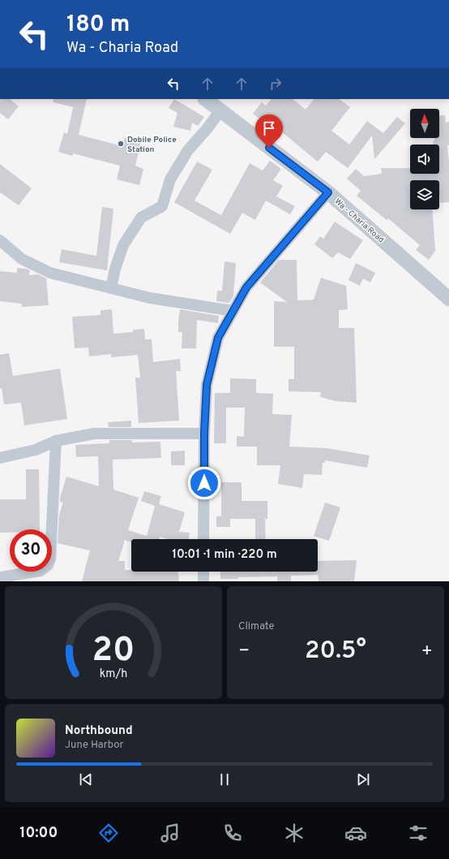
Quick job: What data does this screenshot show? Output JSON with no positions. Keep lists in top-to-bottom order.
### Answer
{
  "streets": {
    "street": ["Wa - Charia Road"]
  },
  "places": ["Dobile Police Station"],
  "north": "top",
  "page": {
    "turn": ["180 m", "Wa - Charia Road"],
    "limit": "30",
    "trip": "10:01 · 1 min · 220 m",
    "tile": "Climate",
    "heat": ["−", "20.5°", "+"],
    "song": ["Northbound", "June Harbor"],
    "tabs": "10:00",
    "gauge": ["20", "km/h"]
  }
}
